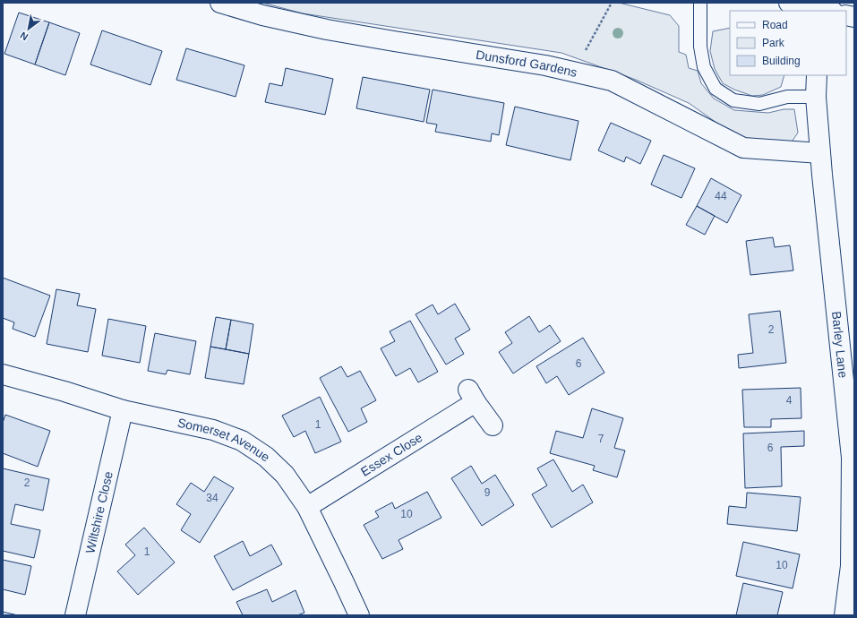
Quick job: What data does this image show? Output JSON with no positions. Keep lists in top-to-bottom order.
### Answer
{
  "streets": {
    "street": [
      "Dunsford Gardens",
      "Barley Lane",
      "Somerset Avenue",
      "Essex Close",
      "Wiltshire Close"
    ]
  },
  "crossings": [
    ["Dunsford Gardens", "Barley Lane"],
    ["Somerset Avenue", "Essex Close"],
    ["Somerset Avenue", "Wiltshire Close"]
  ],
  "house_numbers": [
    "44",
    "2",
    "6",
    "4",
    "1",
    "7",
    "6",
    "2",
    "9",
    "34",
    "10",
    "1",
    "10"
  ],
  "legend": ["Road", "Park", "Building"],
  "north": "bottom left"
}
